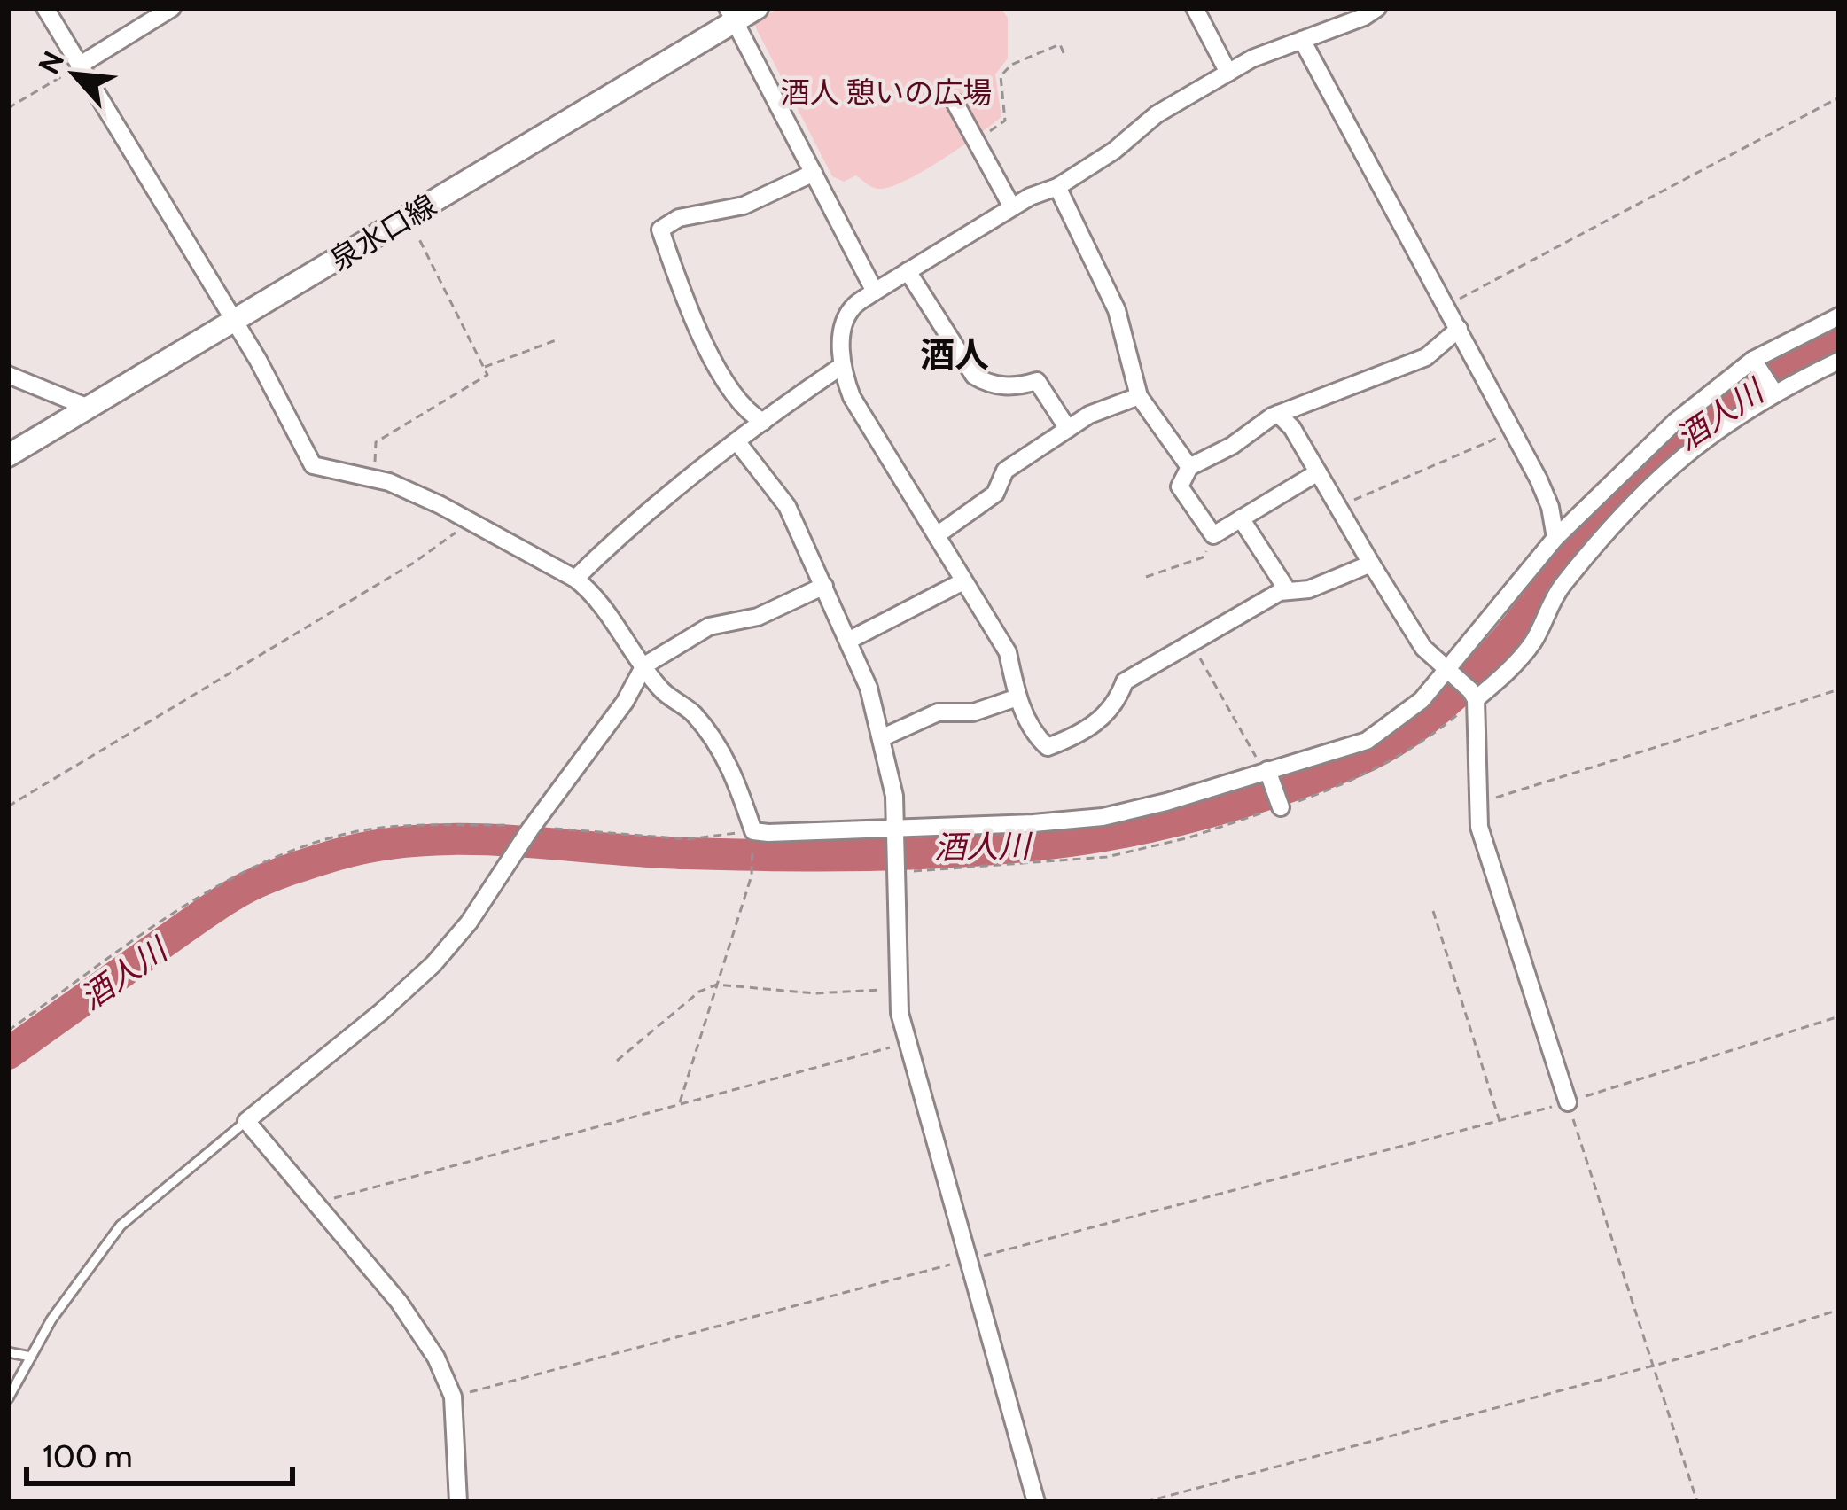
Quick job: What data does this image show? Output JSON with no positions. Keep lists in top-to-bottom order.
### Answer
{
  "streets": {
    "main road": ["泉水口線"]
  },
  "districts": ["酒人"],
  "water": ["酒人川"],
  "parks": ["酒人 憩いの広場"],
  "scale_bar": "100 m",
  "north": "top left"
}
